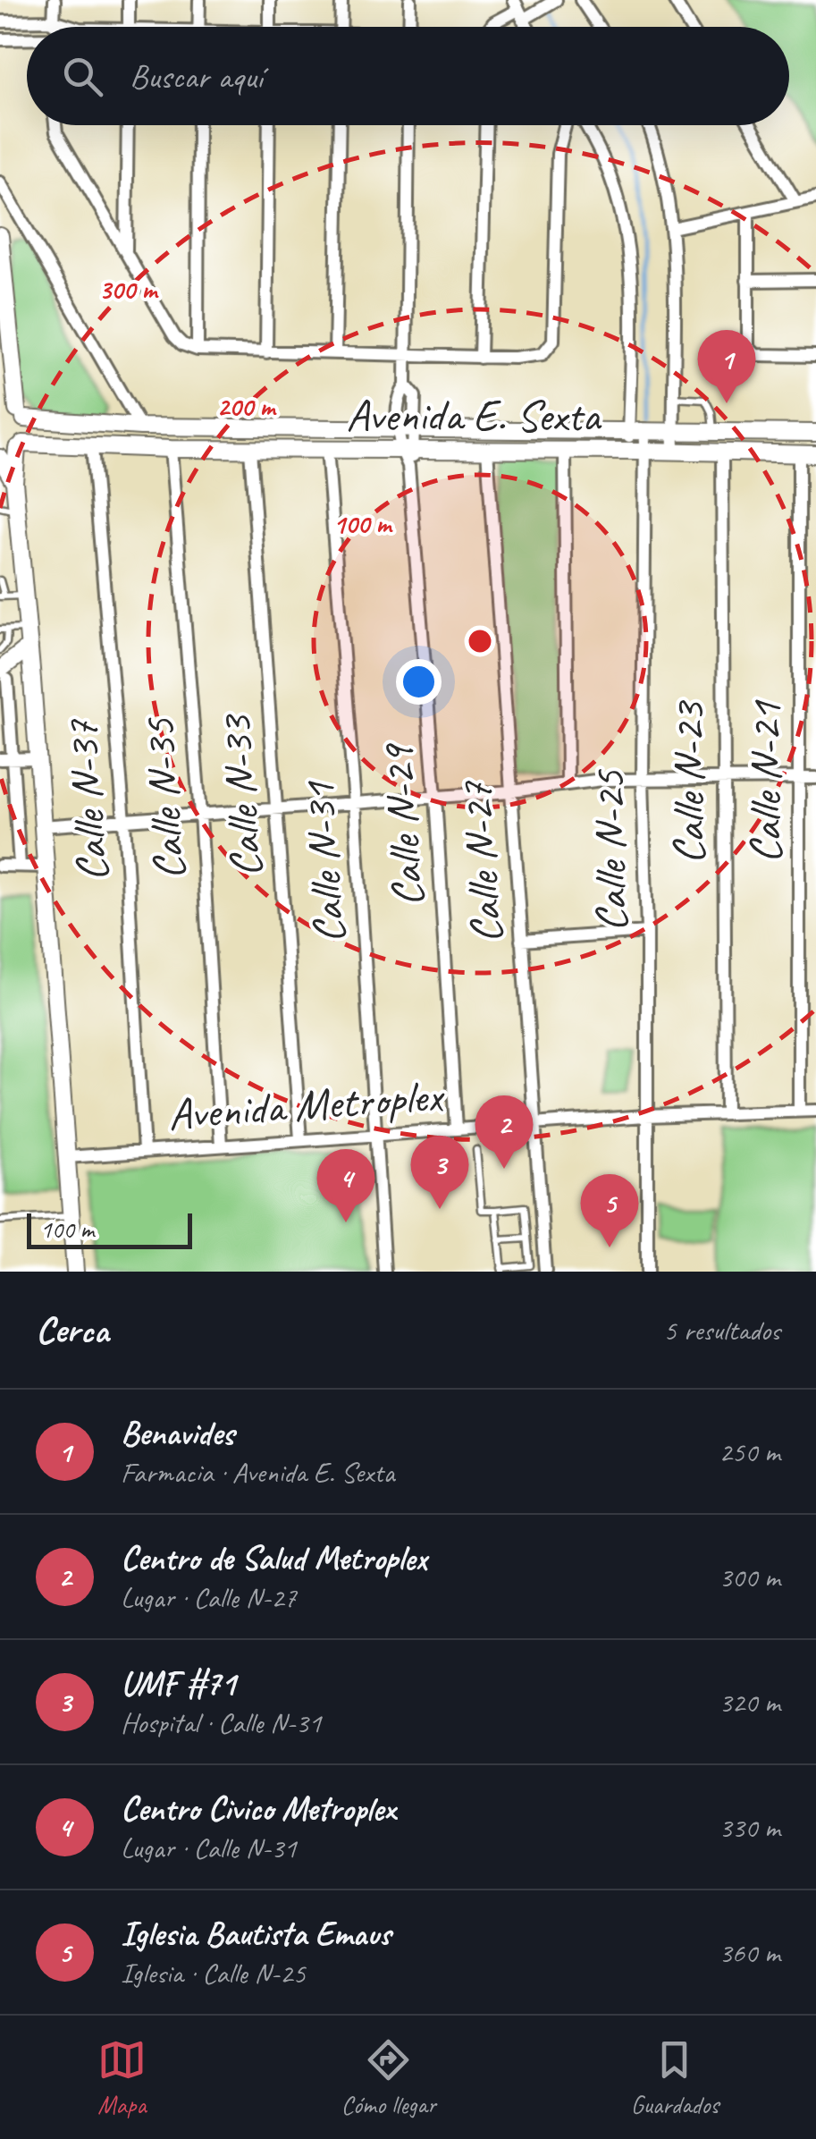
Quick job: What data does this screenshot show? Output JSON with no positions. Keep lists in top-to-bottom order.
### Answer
{
  "streets": {
    "street": [
      "Avenida E. Sexta",
      "Calle N-21",
      "Calle N-23",
      "Calle N-33",
      "Calle N-35",
      "Calle N-37",
      "Calle N-29",
      "Calle N-25",
      "Calle N-31",
      "Calle N-27",
      "Avenida Metroplex"
    ]
  },
  "crossings": [
    ["Avenida E. Sexta", "Calle N-21"],
    ["Avenida E. Sexta", "Calle N-23"],
    ["Avenida E. Sexta", "Calle N-33"],
    ["Avenida E. Sexta", "Calle N-35"],
    ["Avenida E. Sexta", "Calle N-37"],
    ["Avenida E. Sexta", "Calle N-29"],
    ["Avenida E. Sexta", "Calle N-25"],
    ["Avenida E. Sexta", "Calle N-31"],
    ["Avenida E. Sexta", "Calle N-27"],
    ["Calle N-21", "Avenida Metroplex"],
    ["Calle N-23", "Avenida Metroplex"],
    ["Calle N-33", "Avenida Metroplex"],
    ["Calle N-35", "Avenida Metroplex"],
    ["Calle N-37", "Avenida Metroplex"],
    ["Calle N-29", "Avenida Metroplex"],
    ["Calle N-25", "Avenida Metroplex"],
    ["Calle N-31", "Avenida Metroplex"],
    ["Calle N-27", "Avenida Metroplex"]
  ],
  "scale_bar": "100 m",
  "page": {
    "search": "Buscar aquí",
    "pins": [
      "1",
      "2",
      "3",
      "4",
      "5"
    ],
    "scale": "100 m",
    "heading": ["Cerca", "5 resultados"],
    "list": [
      {
        "mark": "1",
        "name": "Benavides",
        "note": "Farmacia · Avenida E. Sexta",
        "value": "250 m"
      },
      {
        "mark": "2",
        "name": "Centro de Salud Metroplex",
        "note": "Lugar · Calle N-27",
        "value": "300 m"
      },
      {
        "mark": "3",
        "name": "UMF #71",
        "note": "Hospital · Calle N-31",
        "value": "320 m"
      },
      {
        "mark": "4",
        "name": "Centro Civico Metroplex",
        "note": "Lugar · Calle N-31",
        "value": "330 m"
      },
      {
        "mark": "5",
        "name": "Iglesia Bautista Emaus",
        "note": "Iglesia · Calle N-25",
        "value": "360 m"
      }
    ],
    "nav": ["Mapa", "Cómo llegar", "Guardados"]
  },
  "rings": ["300 m", "200 m", "100 m"]
}
